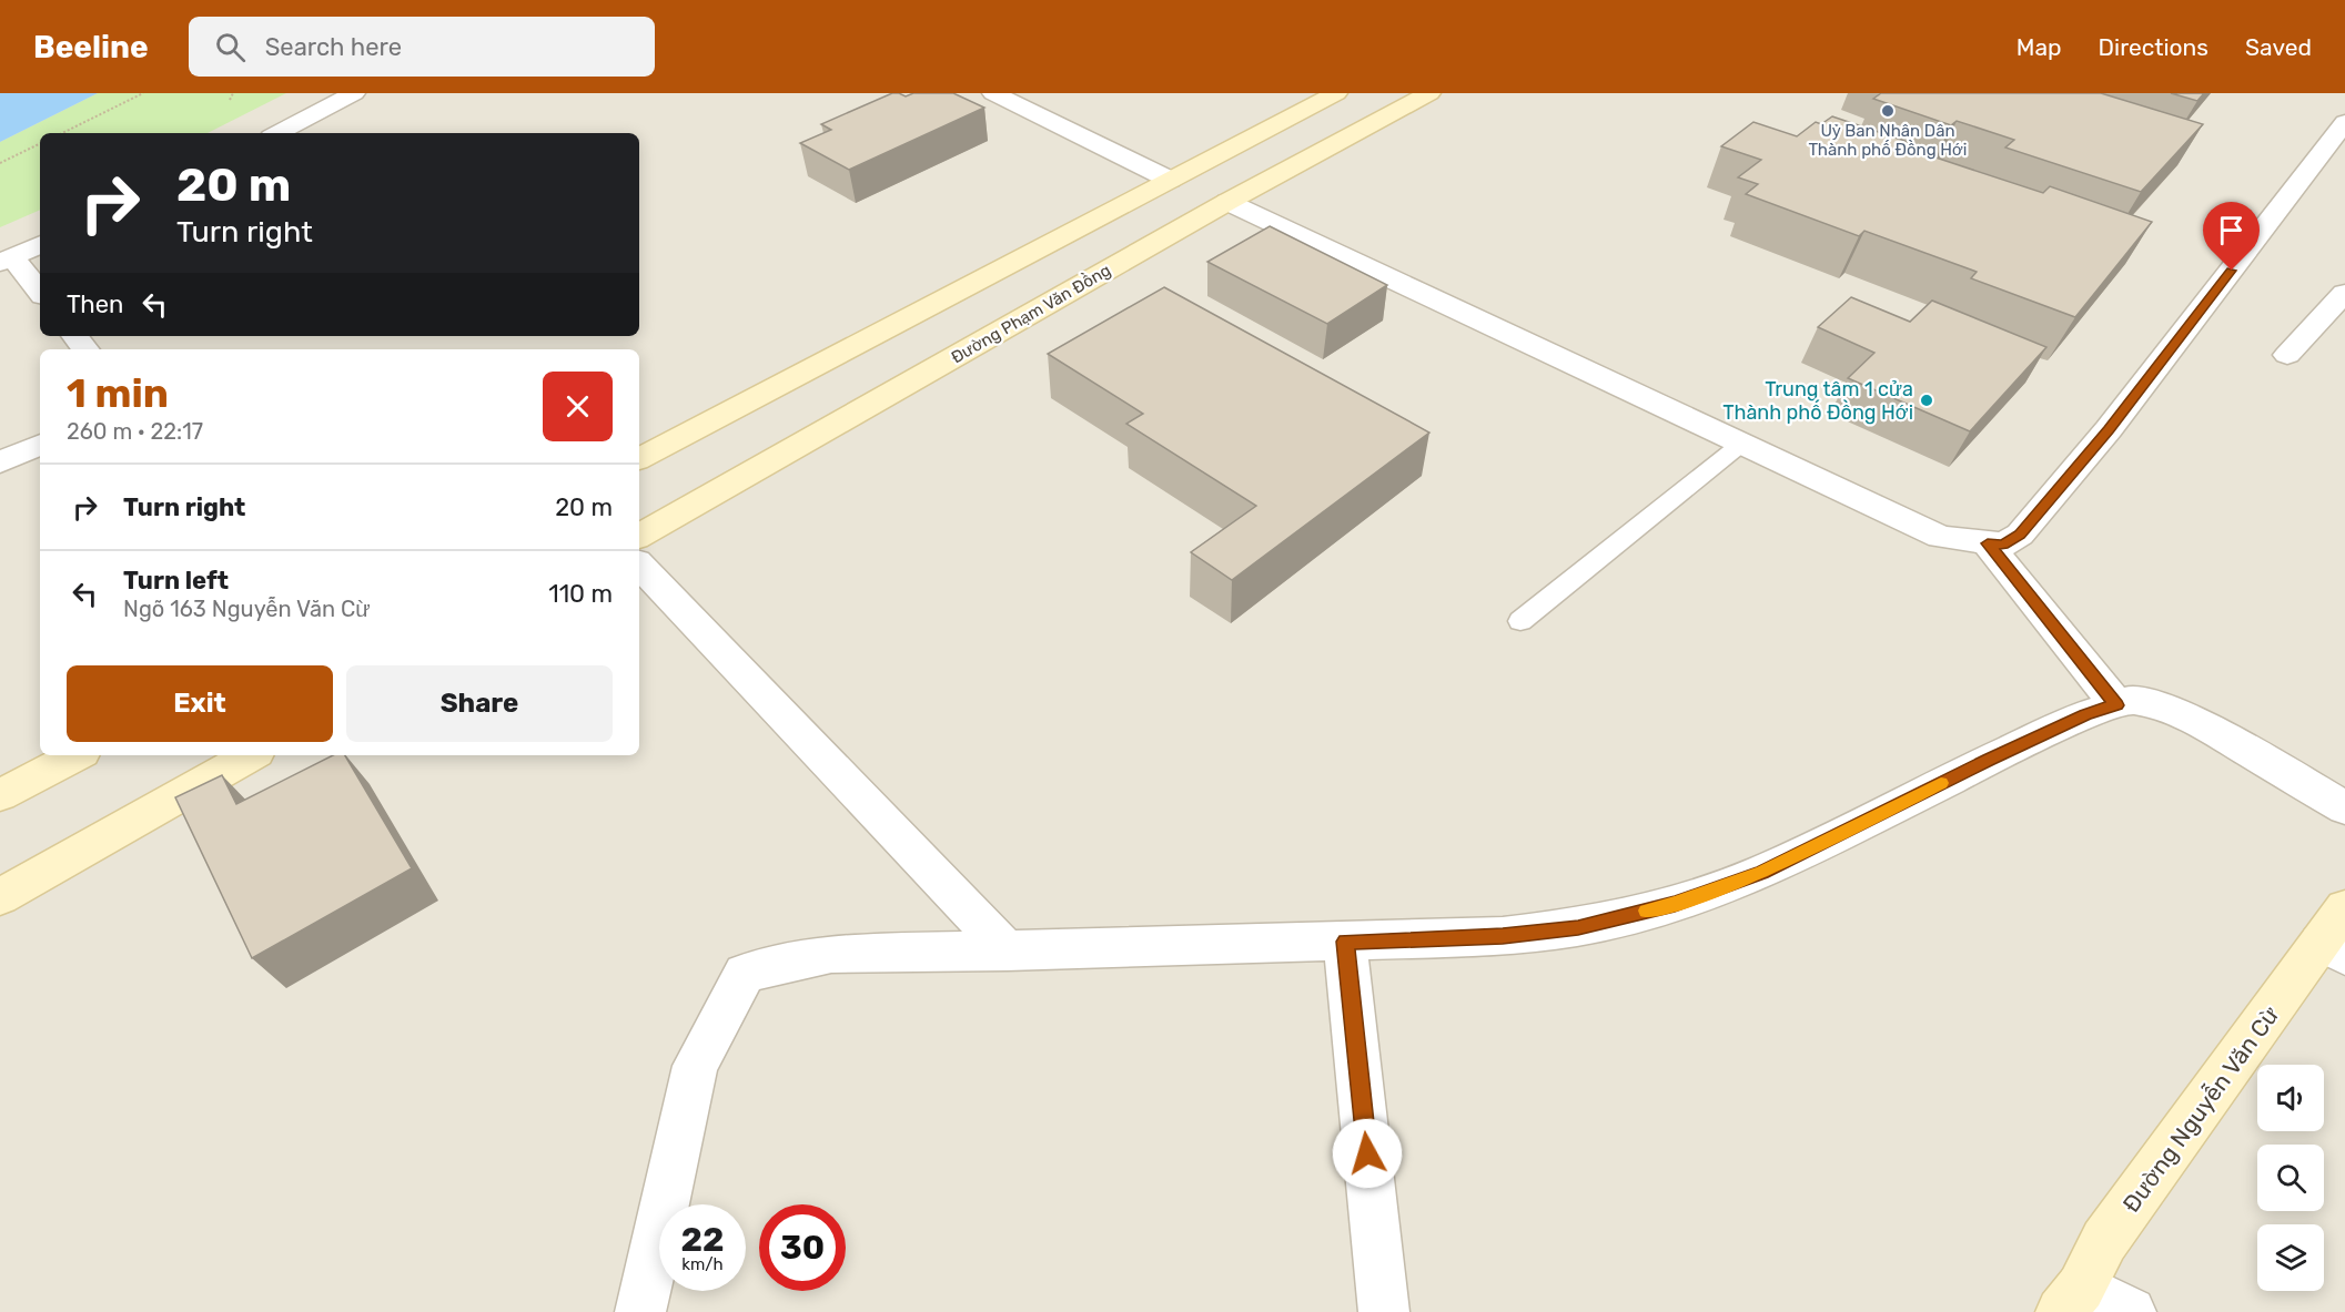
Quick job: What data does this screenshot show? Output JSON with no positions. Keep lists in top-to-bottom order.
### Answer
{
  "streets": {
    "main road": ["Đường Phạm Văn Đồng", "Đường Nguyễn Văn Cừ"]
  },
  "places": ["Uỷ Ban Nhân Dân Thành phố Đồng Hới", "Trung tâm 1 cửa Thành phố Đồng Hới"],
  "page": {
    "header": "Beeline",
    "search": "Search here",
    "nav": ["Map", "Directions", "Saved"],
    "turn": ["20 m", "Turn right"],
    "then": "Then",
    "heading": ["1 min", "260 m · 22:17"],
    "list": [
      {
        "name": "Turn right",
        "value": "20 m"
      },
      {
        "name": "Turn left",
        "note": "Ngõ 163 Nguyễn Văn Cừ",
        "value": "110 m"
      }
    ],
    "buttons": ["Exit", "Share"],
    "speed": "22 km/h",
    "limit": "30"
  }
}
